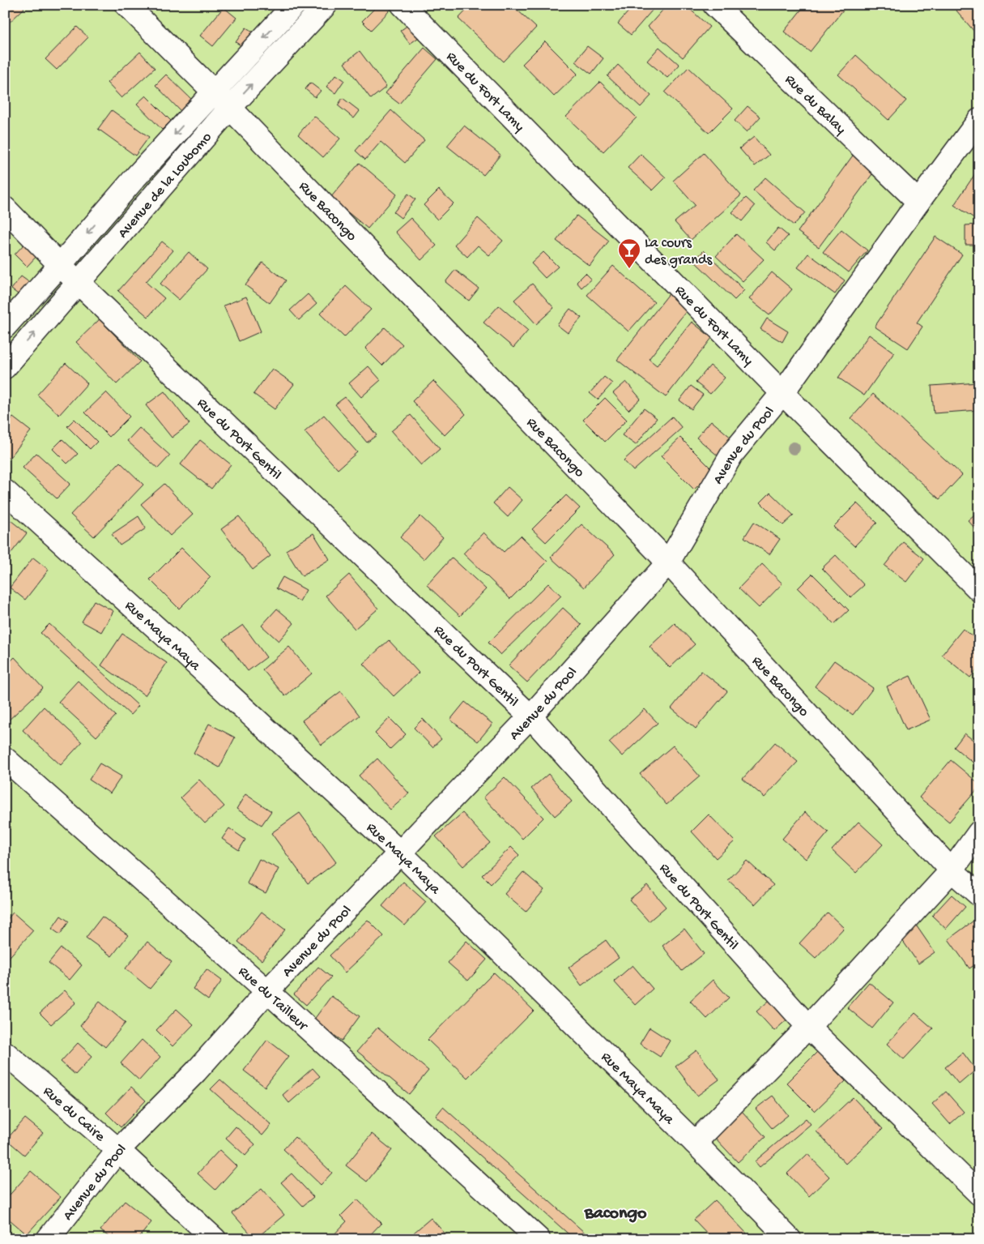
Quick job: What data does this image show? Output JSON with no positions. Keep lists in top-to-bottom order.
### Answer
{
  "streets": {
    "street": [
      "Rue du Fort Lamy",
      "Rue du Balay",
      "Avenue de la Loubomo",
      "Rue Bacongo",
      "Rue du Port Gentil",
      "Avenue du Pool",
      "Rue Maya Maya",
      "Rue du Tailleur",
      "Rue du Caire"
    ]
  },
  "crossings": [
    ["Rue du Fort Lamy", "Avenue du Pool"],
    ["Rue du Balay", "Avenue du Pool"],
    ["Avenue de la Loubomo", "Rue Bacongo"],
    ["Avenue de la Loubomo", "Rue du Port Gentil"],
    ["Rue Bacongo", "Avenue du Pool"],
    ["Rue du Port Gentil", "Avenue du Pool"],
    ["Avenue du Pool", "Rue Maya Maya"],
    ["Avenue du Pool", "Rue du Tailleur"],
    ["Avenue du Pool", "Rue du Caire"]
  ],
  "districts": ["Bacongo"],
  "places": {
    "bar": ["La cours des grands"]
  }
}
